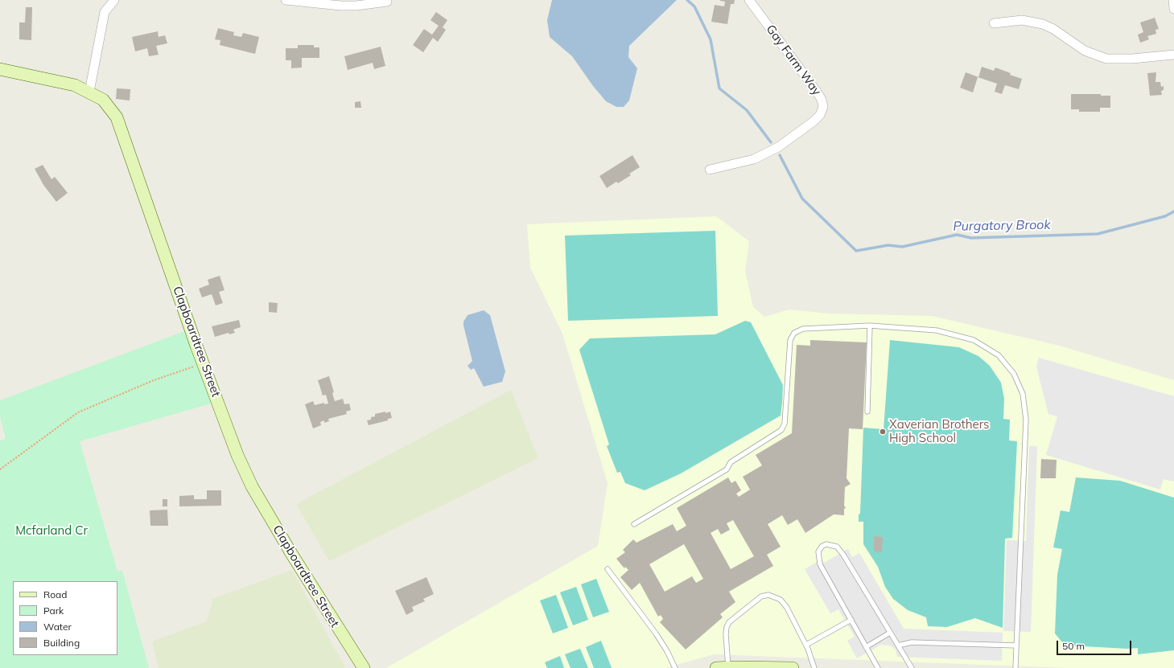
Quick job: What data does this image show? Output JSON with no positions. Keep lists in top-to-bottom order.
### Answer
{
  "streets": {
    "main road": ["Clapboardtree Street"],
    "street": ["Gay Farm Way"]
  },
  "water": ["Purgatory Brook"],
  "parks": ["Mcfarland Cr"],
  "places": ["Xaverian Brothers High School"],
  "legend": [
    "Road",
    "Park",
    "Water",
    "Building"
  ],
  "scale_bar": "50 m"
}
